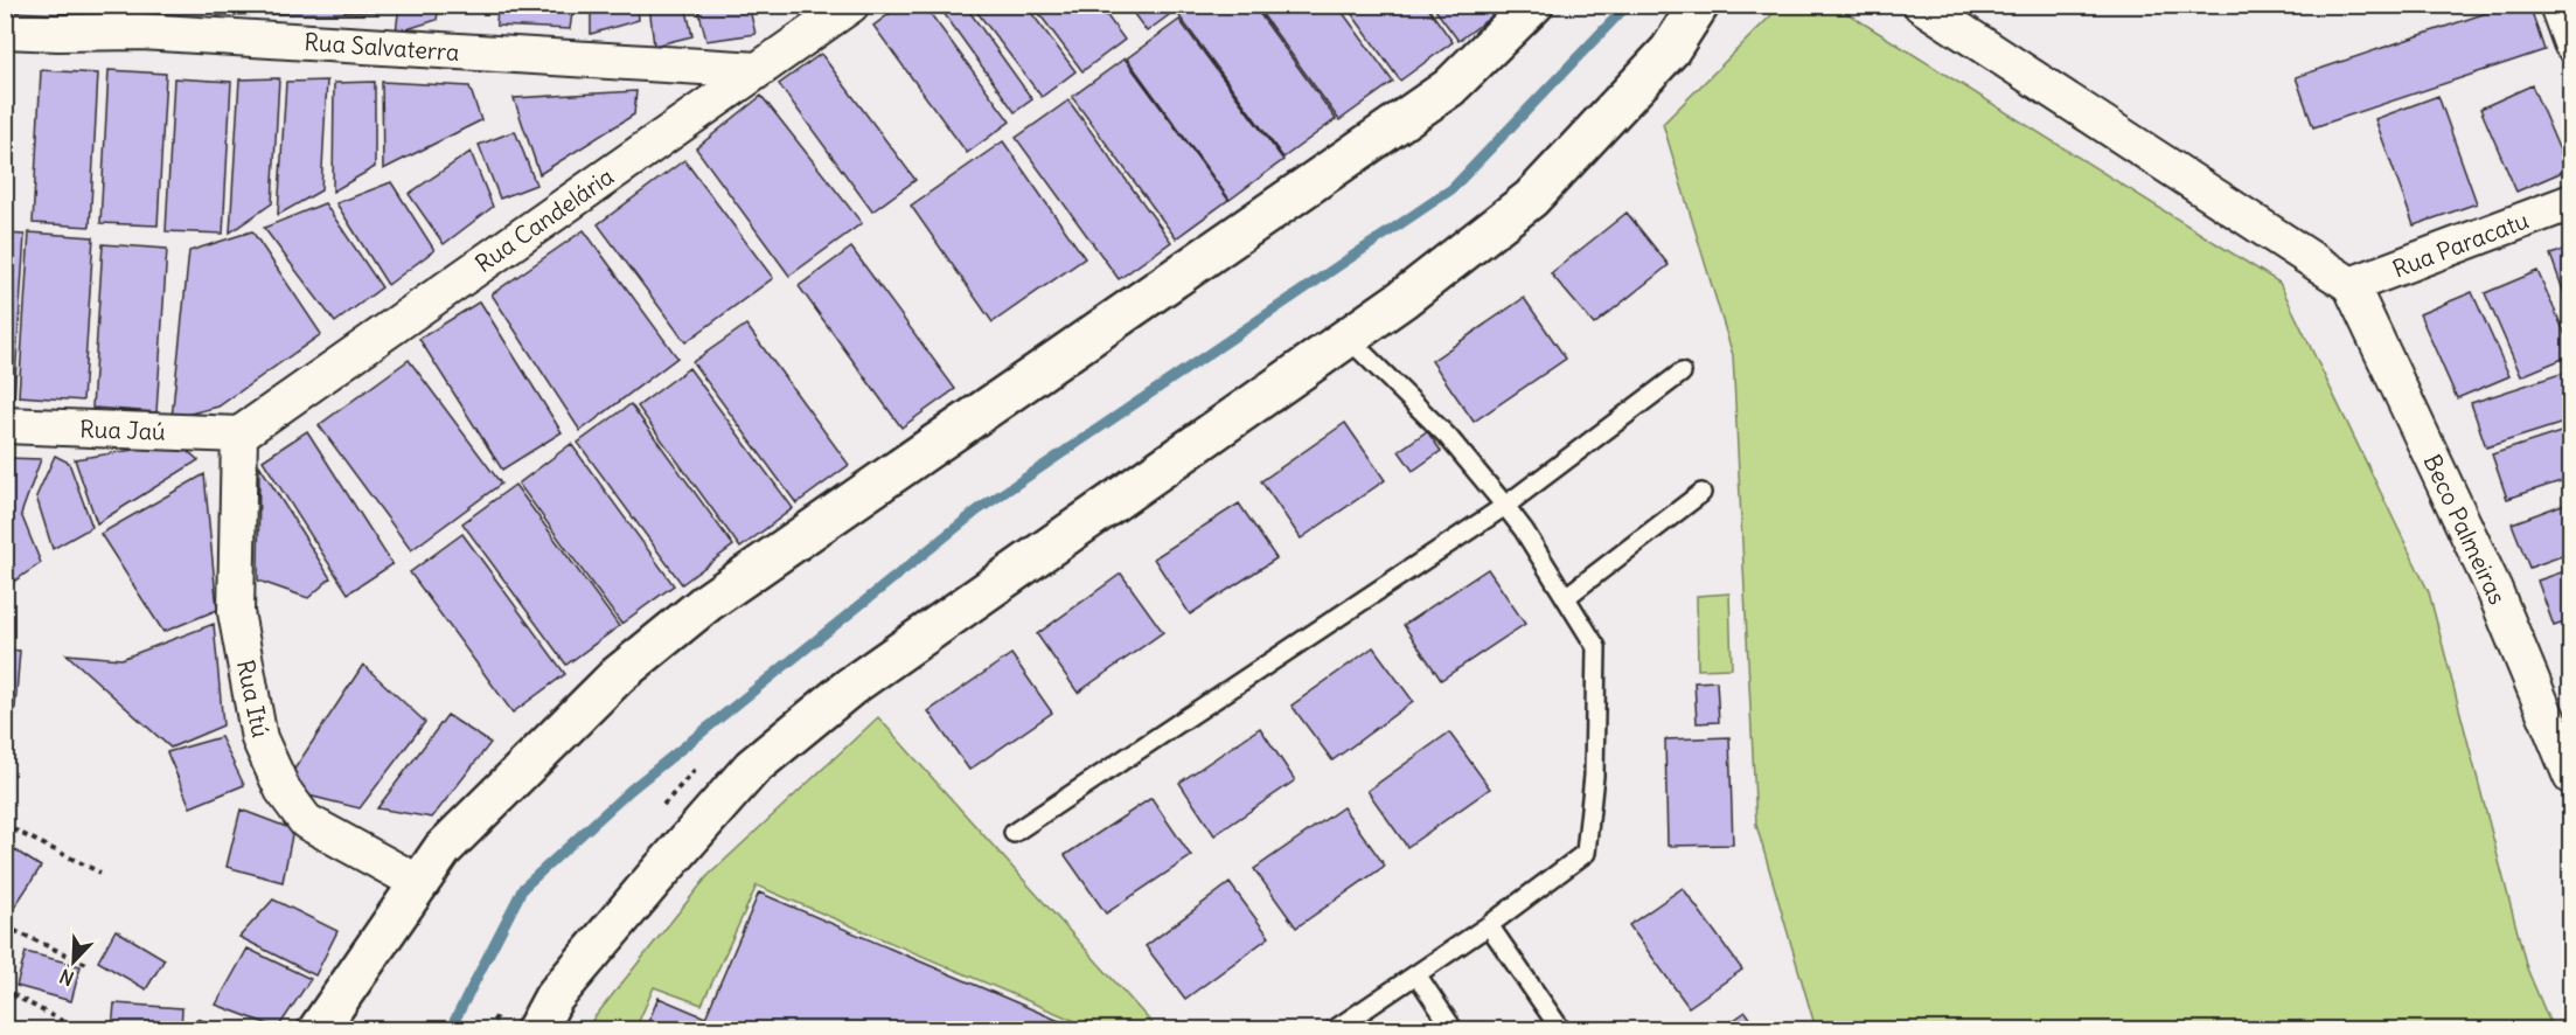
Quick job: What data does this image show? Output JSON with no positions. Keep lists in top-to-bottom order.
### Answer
{
  "streets": {
    "street": [
      "Rua Salvaterra",
      "Rua Candelária",
      "Rua Paracatu",
      "Rua Jaú",
      "Beco Palmeiras",
      "Rua Itú"
    ]
  },
  "crossings": [
    ["Rua Salvaterra", "Rua Candelária"],
    ["Rua Candelária", "Rua Jaú"],
    ["Rua Candelária", "Rua Itú"],
    ["Rua Paracatu", "Beco Palmeiras"],
    ["Rua Jaú", "Rua Itú"]
  ],
  "north": "bottom left"
}
